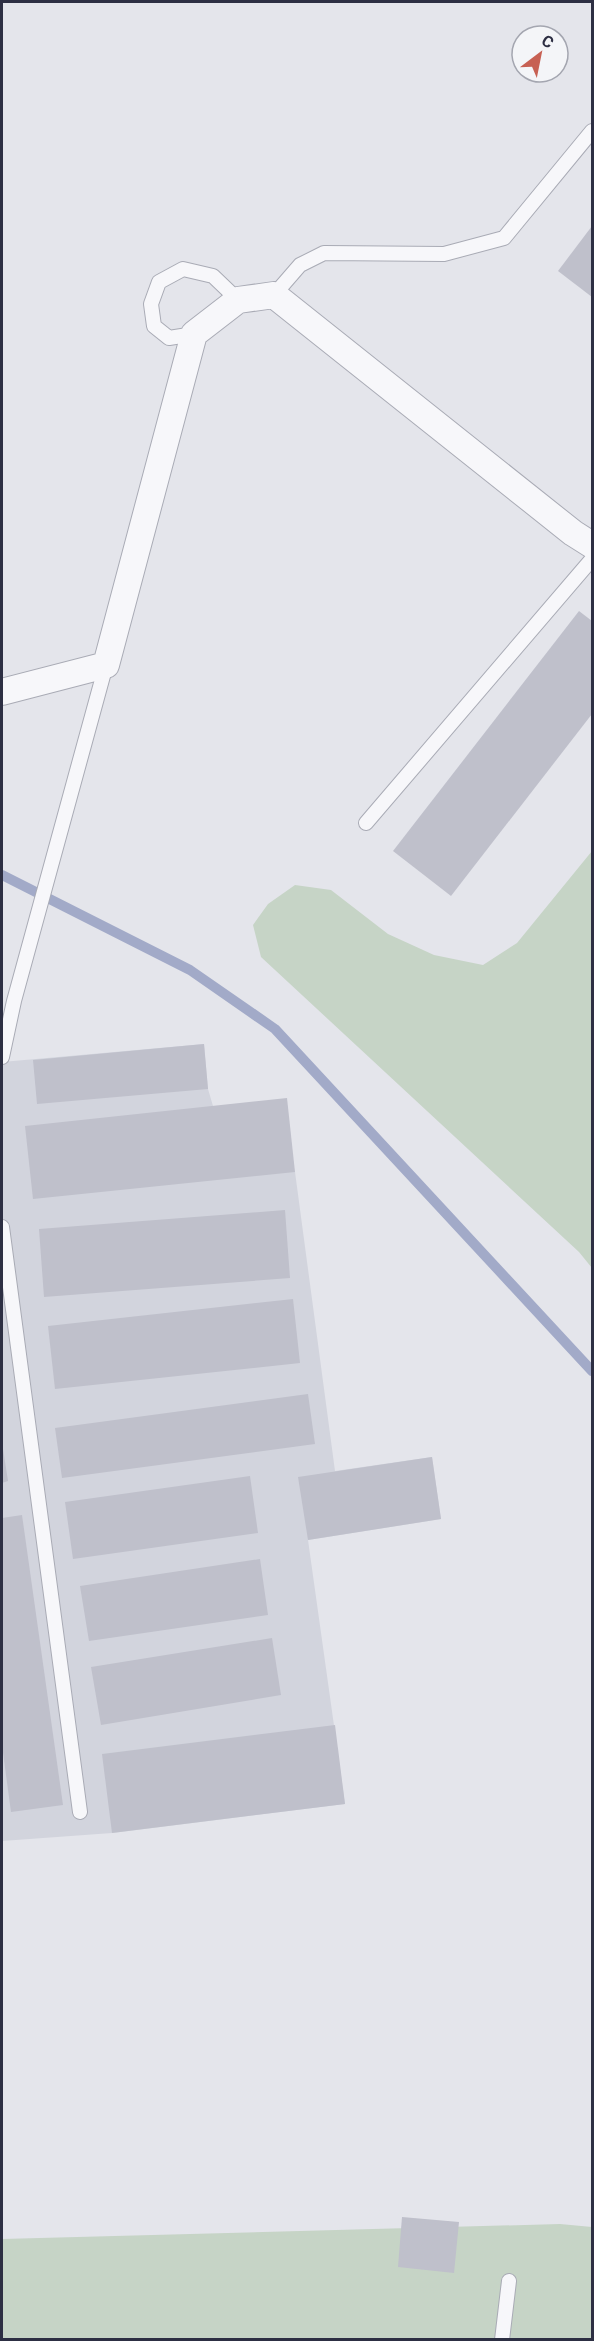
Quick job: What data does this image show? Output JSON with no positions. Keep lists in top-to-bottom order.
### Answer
{
  "north": "top right"
}
